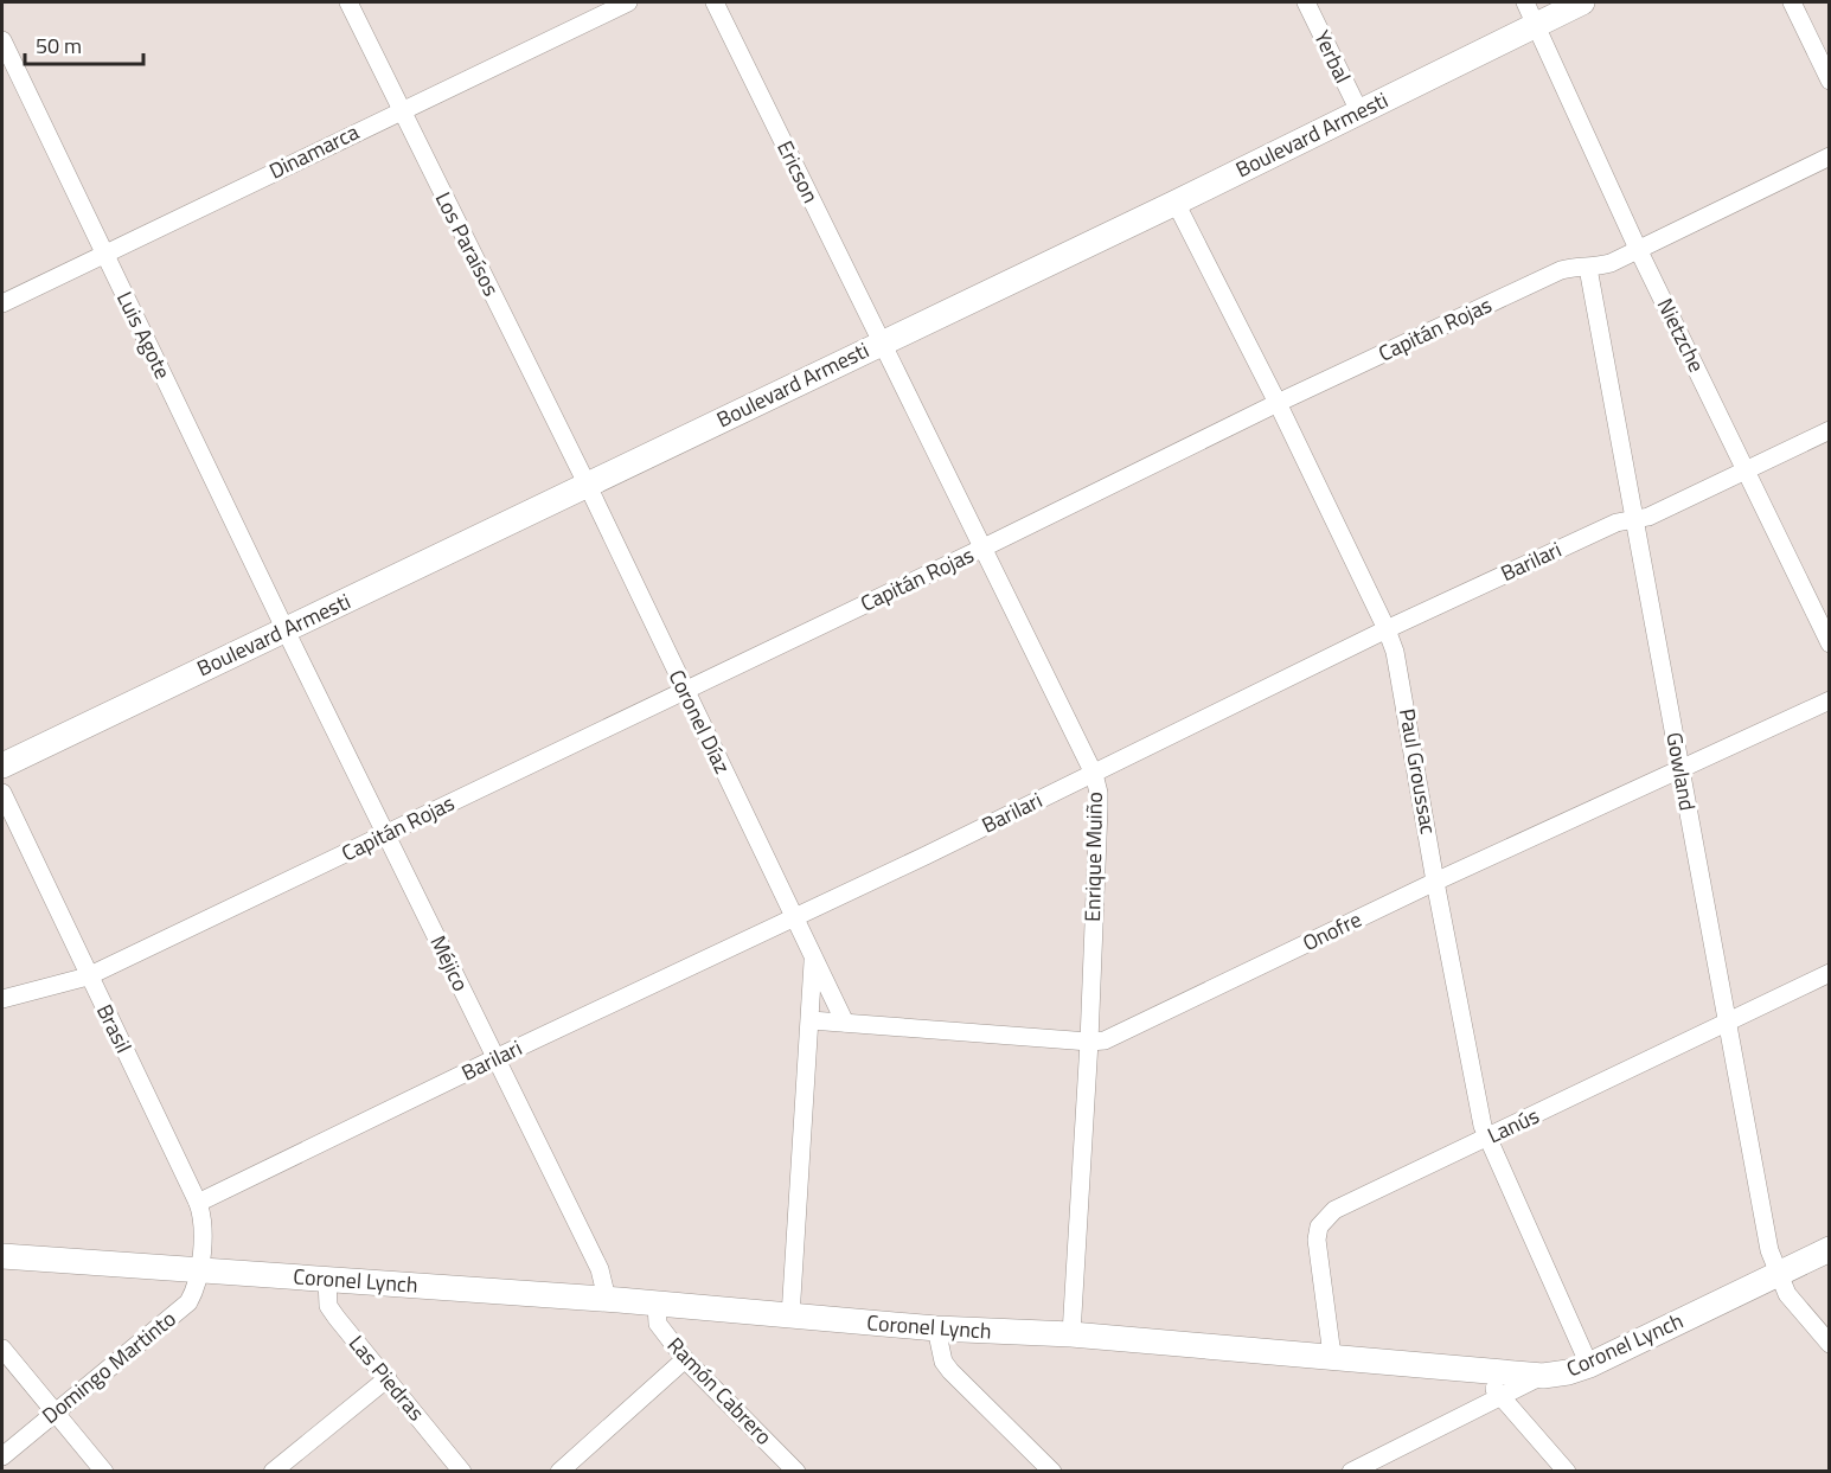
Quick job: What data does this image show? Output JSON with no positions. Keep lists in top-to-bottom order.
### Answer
{
  "streets": {
    "street": [
      "Yerbal",
      "Boulevard Armesti",
      "Dinamarca",
      "Ericson",
      "Los Paraísos",
      "Capitán Rojas",
      "Luis Agote",
      "Nietzche",
      "Barilari",
      "Coronel Díaz",
      "Paul Groussac",
      "Gowland",
      "Enrique Muiño",
      "Onofre",
      "Méjico",
      "Brasil",
      "Lanús",
      "Coronel Lynch",
      "Domingo Martinto",
      "Las Piedras",
      "Ramón Cabrero"
    ]
  },
  "crossings": [
    ["Yerbal", "Boulevard Armesti"],
    ["Boulevard Armesti", "Ericson"],
    ["Boulevard Armesti", "Los Paraísos"],
    ["Boulevard Armesti", "Luis Agote"],
    ["Boulevard Armesti", "Nietzche"],
    ["Boulevard Armesti", "Coronel Díaz"],
    ["Boulevard Armesti", "Paul Groussac"],
    ["Boulevard Armesti", "Enrique Muiño"],
    ["Boulevard Armesti", "Méjico"],
    ["Dinamarca", "Los Paraísos"],
    ["Dinamarca", "Luis Agote"],
    ["Ericson", "Enrique Muiño"],
    ["Los Paraísos", "Coronel Díaz"],
    ["Capitán Rojas", "Nietzche"],
    ["Capitán Rojas", "Coronel Díaz"],
    ["Capitán Rojas", "Paul Groussac"],
    ["Capitán Rojas", "Gowland"],
    ["Capitán Rojas", "Enrique Muiño"],
    ["Capitán Rojas", "Méjico"],
    ["Capitán Rojas", "Brasil"],
    ["Luis Agote", "Méjico"],
    ["Nietzche", "Barilari"],
    ["Barilari", "Coronel Díaz"],
    ["Barilari", "Paul Groussac"],
    ["Barilari", "Gowland"],
    ["Barilari", "Enrique Muiño"],
    ["Barilari", "Méjico"],
    ["Barilari", "Brasil"],
    ["Coronel Díaz", "Onofre"],
    ["Coronel Díaz", "Coronel Lynch"],
    ["Paul Groussac", "Onofre"],
    ["Paul Groussac", "Lanús"],
    ["Paul Groussac", "Coronel Lynch"],
    ["Gowland", "Onofre"],
    ["Gowland", "Lanús"],
    ["Gowland", "Coronel Lynch"],
    ["Enrique Muiño", "Onofre"],
    ["Enrique Muiño", "Coronel Lynch"],
    ["Méjico", "Coronel Lynch"],
    ["Brasil", "Coronel Lynch"],
    ["Brasil", "Domingo Martinto"],
    ["Lanús", "Coronel Lynch"],
    ["Coronel Lynch", "Domingo Martinto"],
    ["Coronel Lynch", "Las Piedras"],
    ["Coronel Lynch", "Ramón Cabrero"]
  ],
  "scale_bar": "50 m"
}
